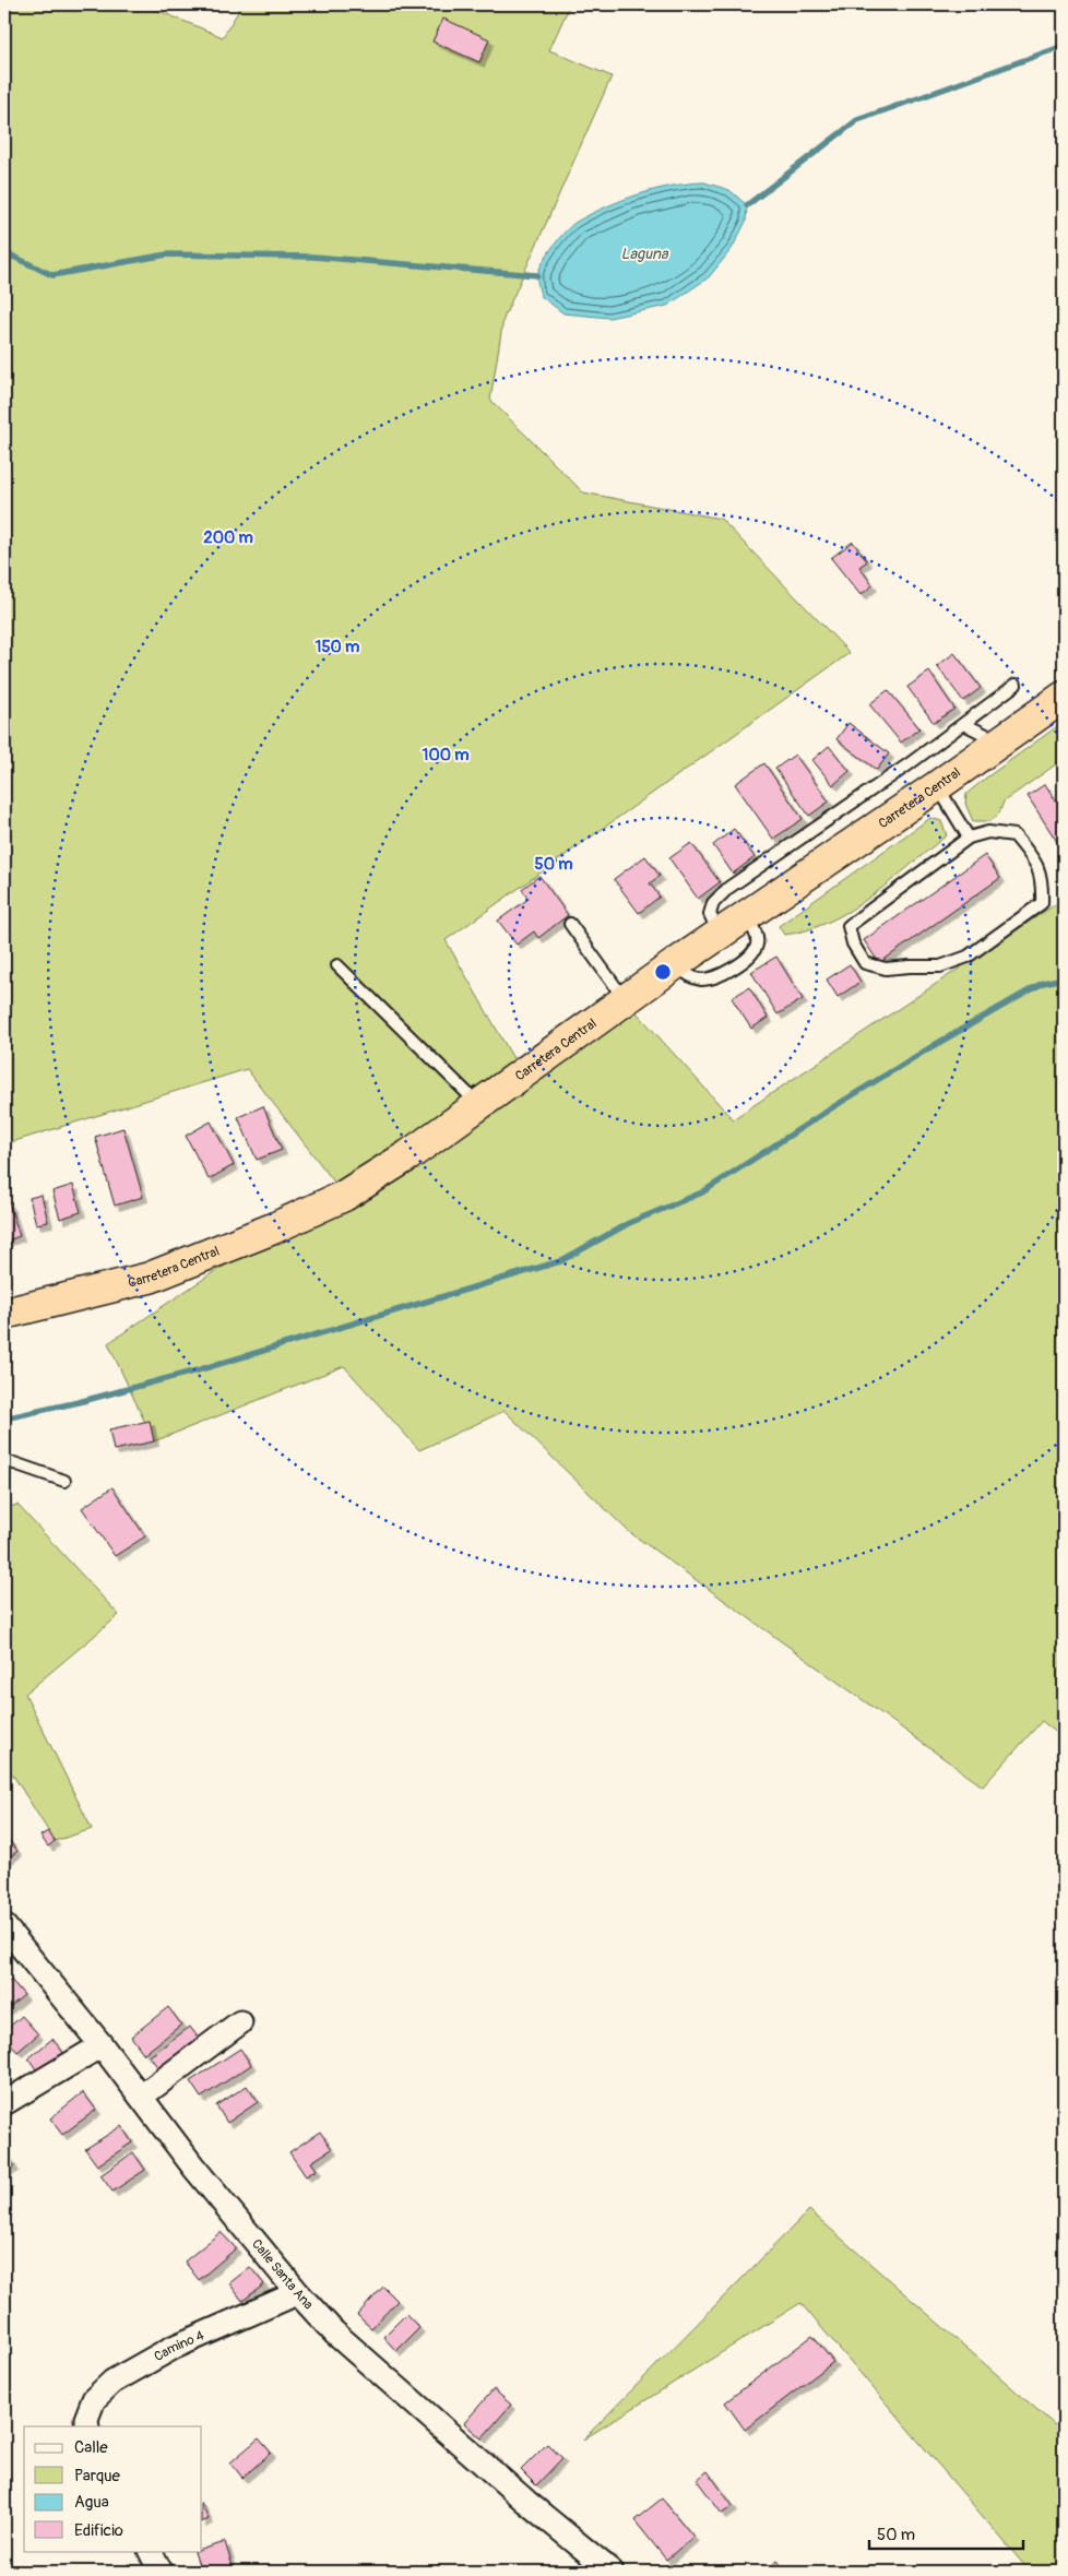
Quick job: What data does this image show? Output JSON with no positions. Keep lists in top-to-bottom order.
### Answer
{
  "streets": {
    "highway": ["Carretera Central"],
    "street": ["Calle Santa Ana", "Camino 4"]
  },
  "crossings": [
    ["Calle Santa Ana", "Camino 4"]
  ],
  "water": ["Laguna"],
  "legend": [
    "Calle",
    "Parque",
    "Agua",
    "Edificio"
  ],
  "scale_bar": "50 m",
  "rings": [
    "200 m",
    "150 m",
    "100 m",
    "50 m"
  ]
}
